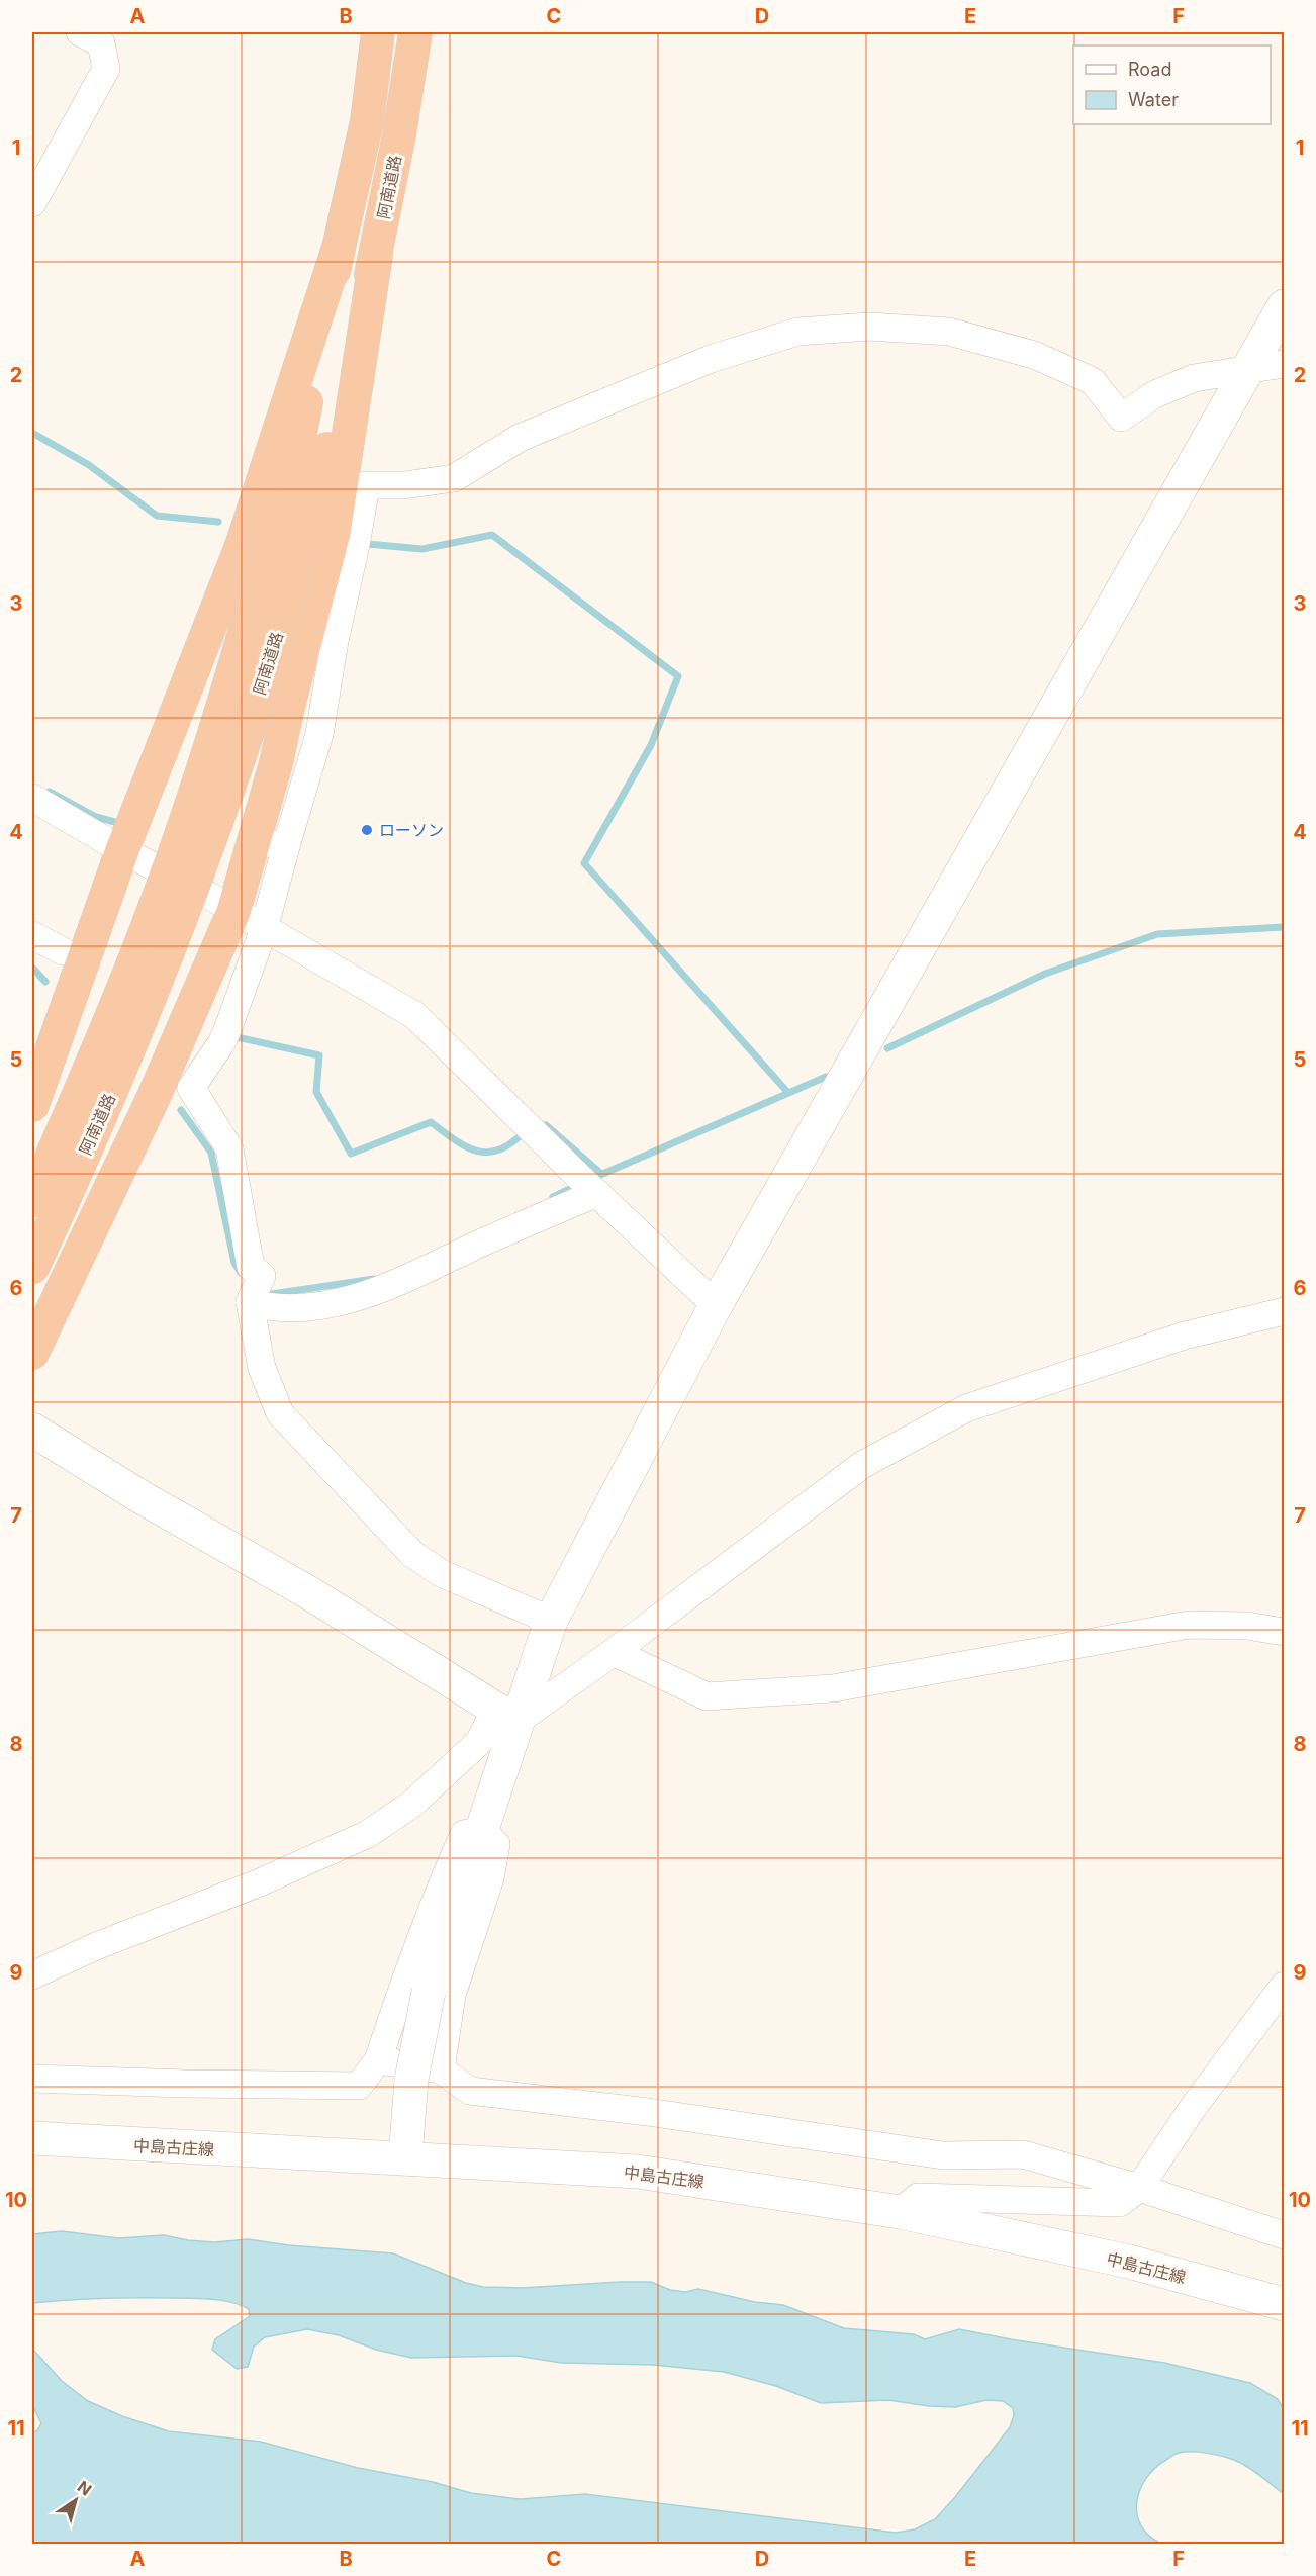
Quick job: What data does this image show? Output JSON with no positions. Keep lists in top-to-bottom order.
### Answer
{
  "streets": {
    "highway": ["阿南道路"],
    "street": ["中島古庄線"]
  },
  "places": ["ローソン"],
  "legend": ["Road", "Water"],
  "north": "top right",
  "grid": {
    "columns": [
      "A",
      "B",
      "C",
      "D",
      "E",
      "F"
    ],
    "rows": [
      "1",
      "2",
      "3",
      "4",
      "5",
      "6",
      "7",
      "8",
      "9",
      "10",
      "11"
    ]
  }
}
